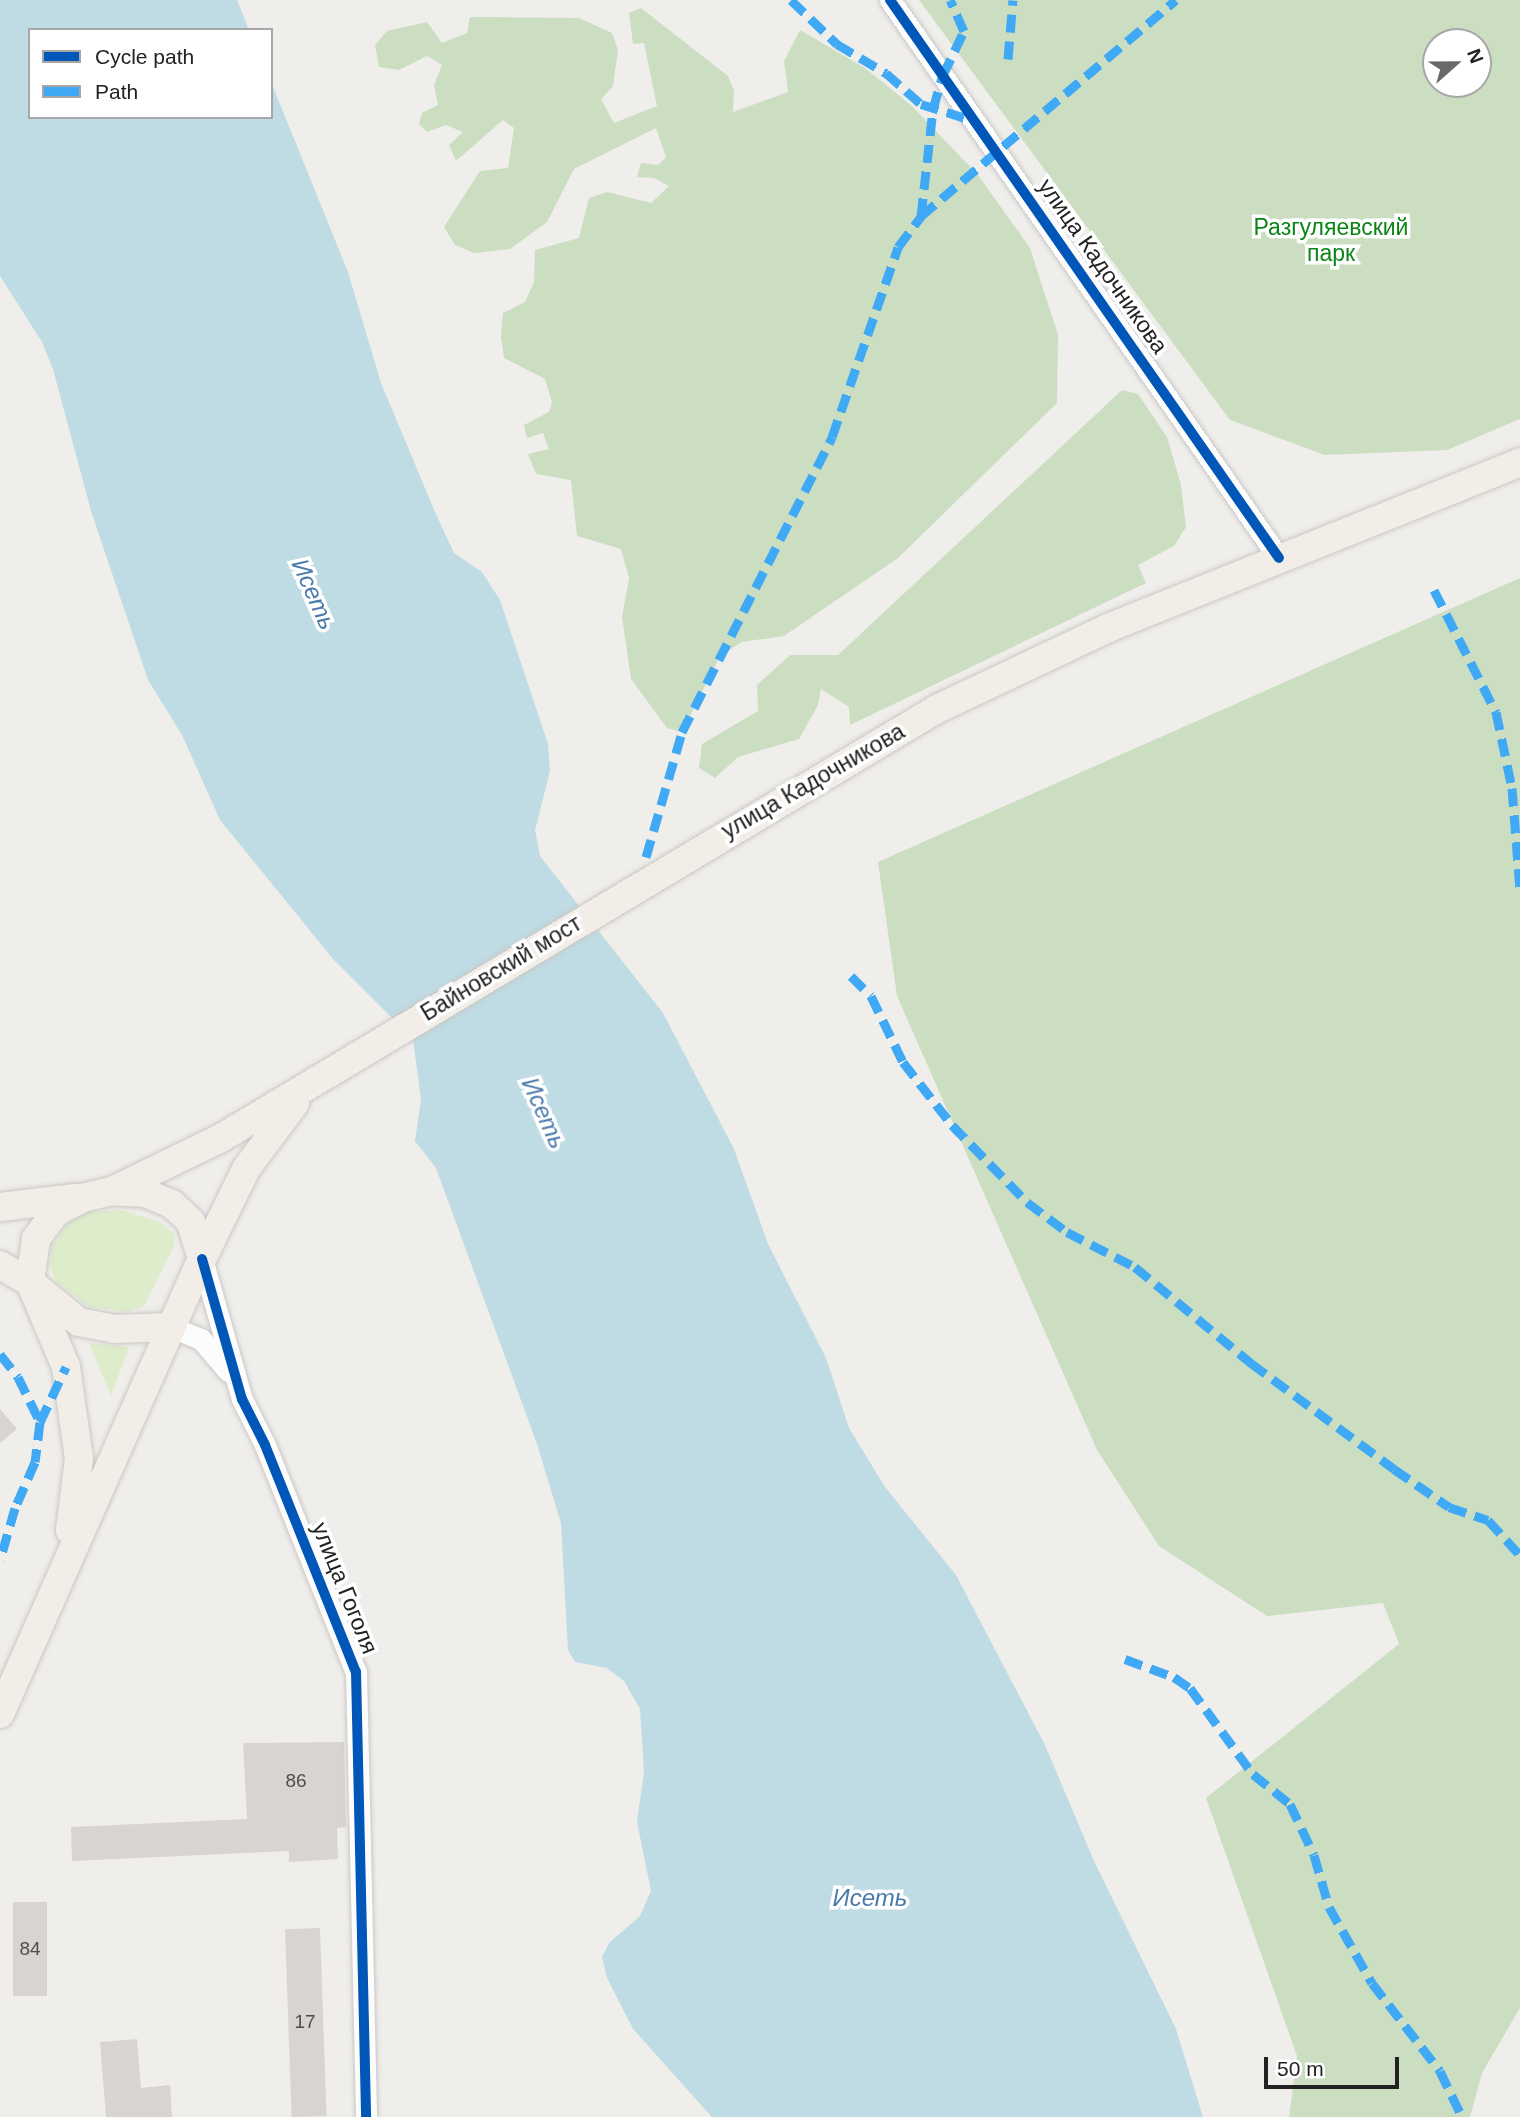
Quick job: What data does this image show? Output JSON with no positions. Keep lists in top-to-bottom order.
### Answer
{
  "streets": {
    "main road": ["улица Кадочникова", "Байновский мост"],
    "street": ["улица Гоголя"]
  },
  "crossings": [
    ["улица Кадочникова", "Байновский мост"]
  ],
  "water": ["Исеть"],
  "parks": ["Разгуляевский парк"],
  "house_numbers": ["86", "84", "17"],
  "legend": ["Cycle path", "Path"],
  "scale_bar": "50 m",
  "north": "right"
}
